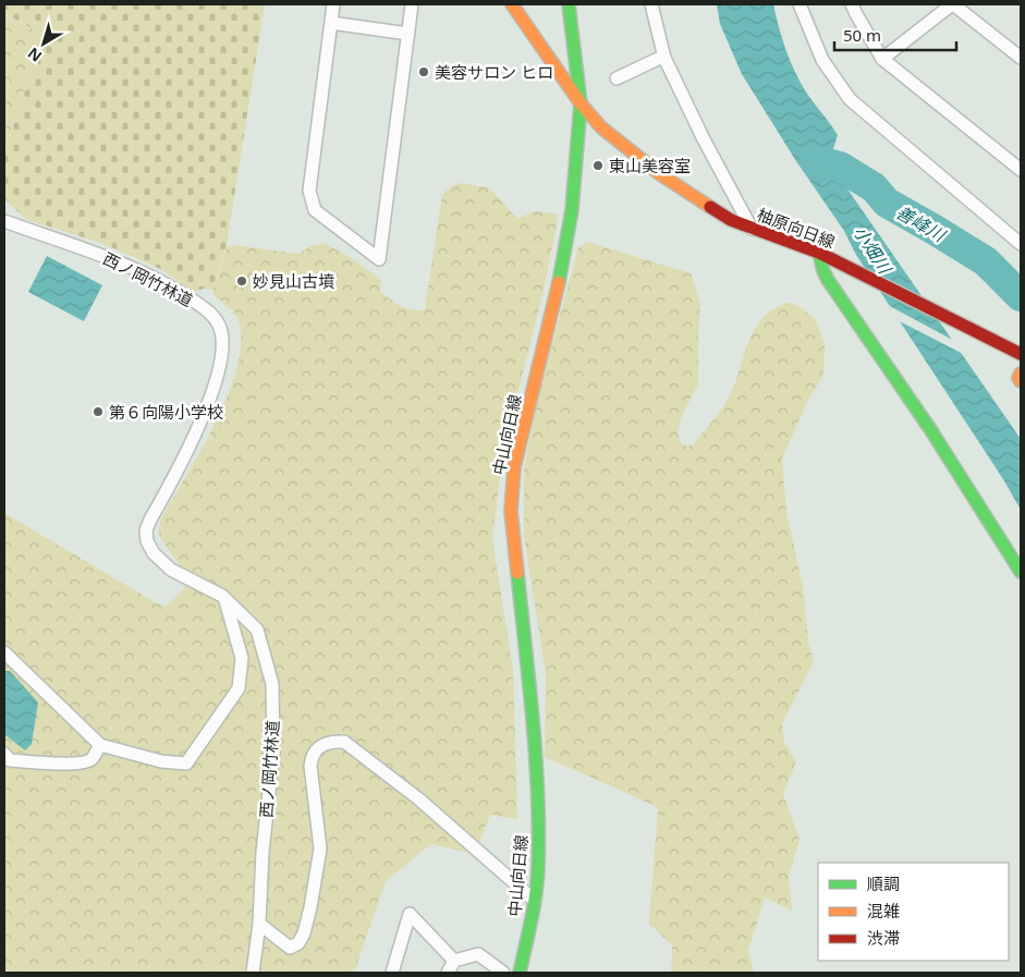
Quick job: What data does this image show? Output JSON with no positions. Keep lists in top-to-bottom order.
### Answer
{
  "streets": {
    "main road": ["柚原向日線", "中山向日線"],
    "street": ["西ノ岡竹林道"]
  },
  "crossings": [
    ["柚原向日線", "中山向日線"]
  ],
  "water": ["善峰川", "小畑川"],
  "places": [
    "美容サロン ヒロ",
    "東山美容室",
    "妙見山古墳",
    "第６向陽小学校"
  ],
  "legend": ["順調", "混雑", "渋滞"],
  "scale_bar": "50 m",
  "north": "bottom left"
}
